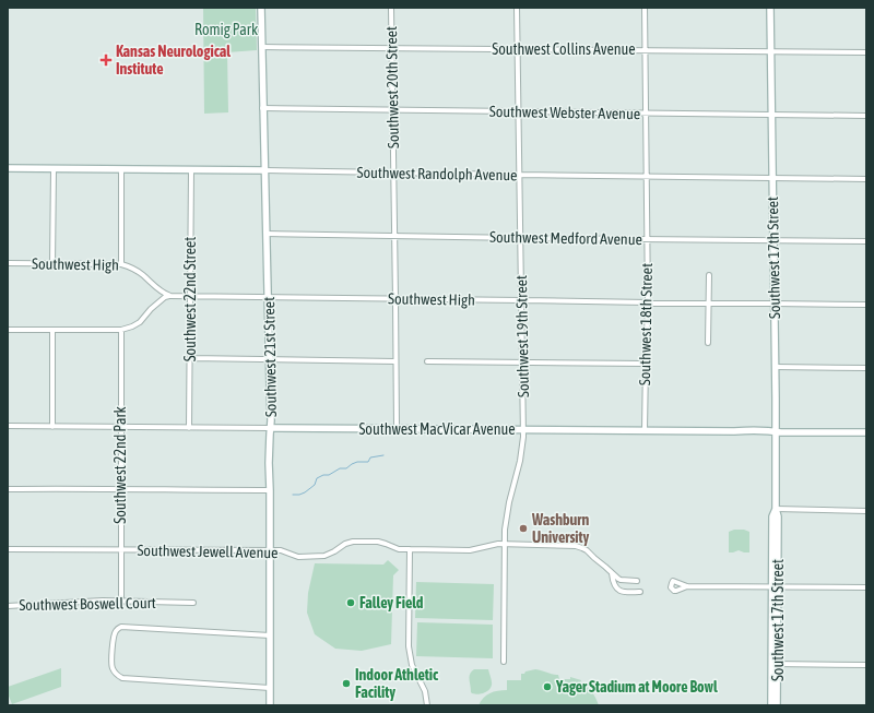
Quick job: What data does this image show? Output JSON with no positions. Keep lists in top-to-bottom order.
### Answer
{
  "streets": {
    "main road": [
      "Southwest Randolph Avenue",
      "Southwest 17th Street",
      "Southwest 21st Street",
      "Southwest MacVicar Avenue"
    ],
    "street": [
      "Southwest Collins Avenue",
      "Southwest 20th Street",
      "Southwest Webster Avenue",
      "Southwest Medford Avenue",
      "Southwest High",
      "Southwest 22nd Street",
      "Southwest 18th Street",
      "Southwest 19th Street",
      "Southwest 22nd Park",
      "Southwest Jewell Avenue",
      "Southwest Boswell Court"
    ]
  },
  "crossings": [
    ["Southwest Collins Avenue", "Southwest 20th Street"],
    ["Southwest Collins Avenue", "Southwest 17th Street"],
    ["Southwest Collins Avenue", "Southwest 18th Street"],
    ["Southwest Collins Avenue", "Southwest 19th Street"],
    ["Southwest Collins Avenue", "Southwest 21st Street"],
    ["Southwest 20th Street", "Southwest Webster Avenue"],
    ["Southwest 20th Street", "Southwest Randolph Avenue"],
    ["Southwest 20th Street", "Southwest Medford Avenue"],
    ["Southwest 20th Street", "Southwest High"],
    ["Southwest 20th Street", "Southwest MacVicar Avenue"],
    ["Southwest Webster Avenue", "Southwest 17th Street"],
    ["Southwest Webster Avenue", "Southwest 18th Street"],
    ["Southwest Webster Avenue", "Southwest 19th Street"],
    ["Southwest Webster Avenue", "Southwest 21st Street"],
    ["Southwest Randolph Avenue", "Southwest 17th Street"],
    ["Southwest Randolph Avenue", "Southwest 22nd Street"],
    ["Southwest Randolph Avenue", "Southwest 18th Street"],
    ["Southwest Randolph Avenue", "Southwest 19th Street"],
    ["Southwest Randolph Avenue", "Southwest 21st Street"],
    ["Southwest Medford Avenue", "Southwest 17th Street"],
    ["Southwest Medford Avenue", "Southwest 18th Street"],
    ["Southwest Medford Avenue", "Southwest 19th Street"],
    ["Southwest Medford Avenue", "Southwest 21st Street"],
    ["Southwest 17th Street", "Southwest High"],
    ["Southwest 17th Street", "Southwest MacVicar Avenue"],
    ["Southwest High", "Southwest 22nd Street"],
    ["Southwest High", "Southwest 18th Street"],
    ["Southwest High", "Southwest 19th Street"],
    ["Southwest High", "Southwest 21st Street"],
    ["Southwest 22nd Street", "Southwest MacVicar Avenue"],
    ["Southwest 18th Street", "Southwest MacVicar Avenue"],
    ["Southwest 19th Street", "Southwest MacVicar Avenue"],
    ["Southwest 19th Street", "Southwest Jewell Avenue"],
    ["Southwest 21st Street", "Southwest MacVicar Avenue"],
    ["Southwest 21st Street", "Southwest Jewell Avenue"],
    ["Southwest MacVicar Avenue", "Southwest 22nd Park"],
    ["Southwest 22nd Park", "Southwest Jewell Avenue"],
    ["Southwest 22nd Park", "Southwest Boswell Court"]
  ],
  "parks": ["Romig Park"],
  "places": {
    "health": ["Kansas Neurological Institute"],
    "other": [
      "Washburn University",
      "Falley Field",
      "Indoor Athletic Facility",
      "Yager Stadium at Moore Bowl"
    ]
  }
}
